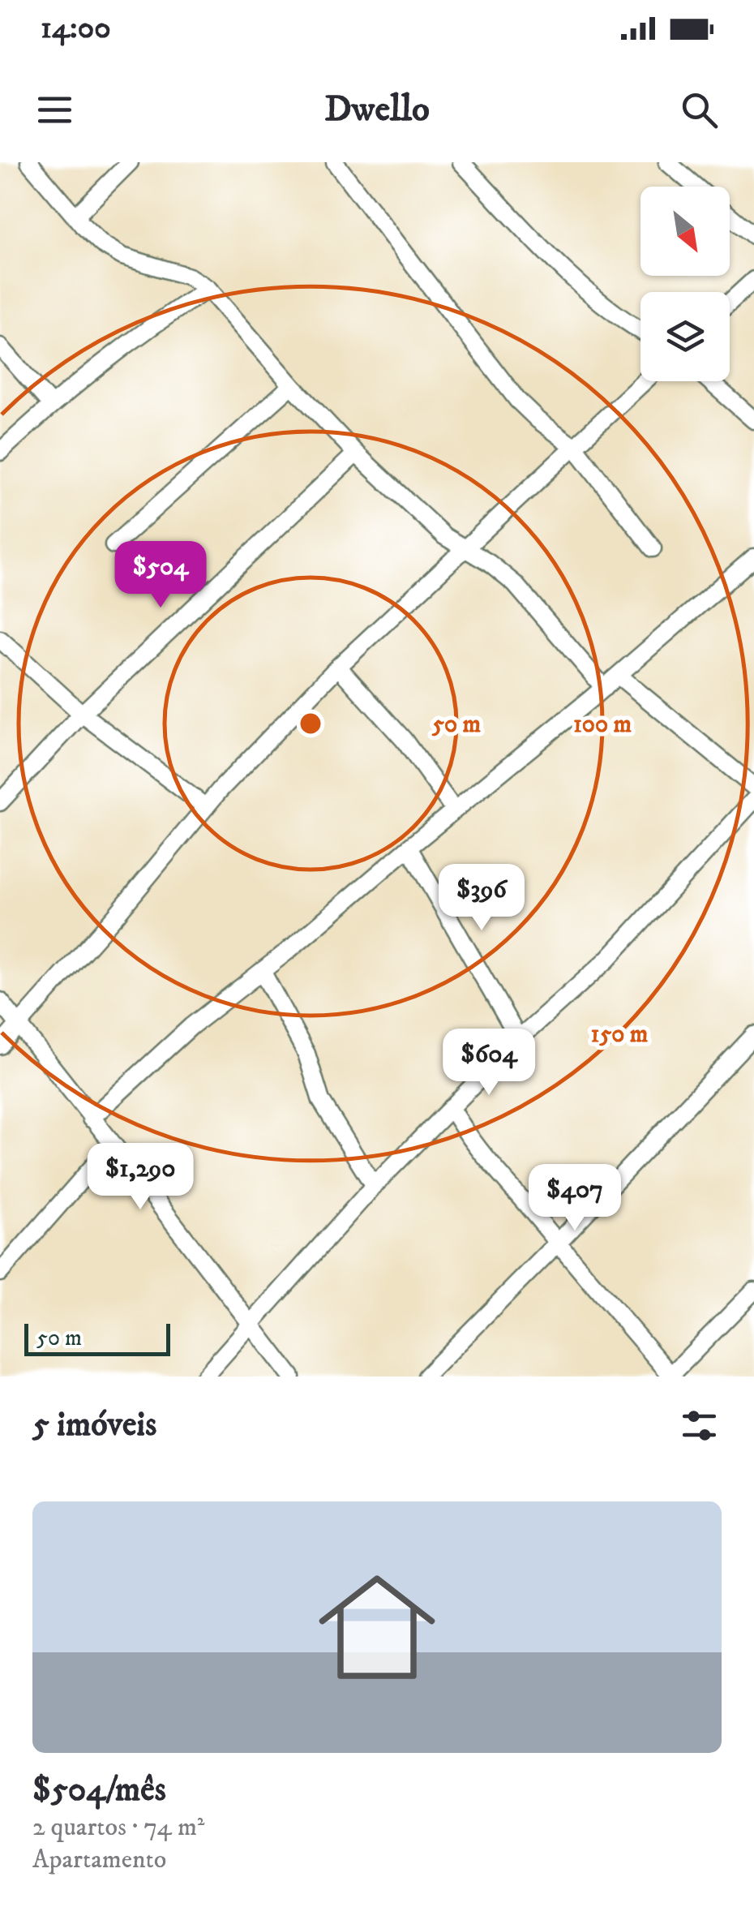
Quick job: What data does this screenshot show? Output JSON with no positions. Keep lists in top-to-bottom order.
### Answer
{
  "scale_bar": "50 m",
  "north": "bottom right",
  "page": {
    "status": "14:00",
    "header": "Dwello",
    "price": [
      "$504",
      "$396",
      "$604",
      "$1,290",
      "$407"
    ],
    "scale": "50 m",
    "heading": "5 imóveis",
    "list": [
      {
        "name": "$504/mês",
        "note": "2 quartos · 74 m² · Apartamento"
      }
    ]
  },
  "rings": ["50 m", "100 m", "150 m"]
}
